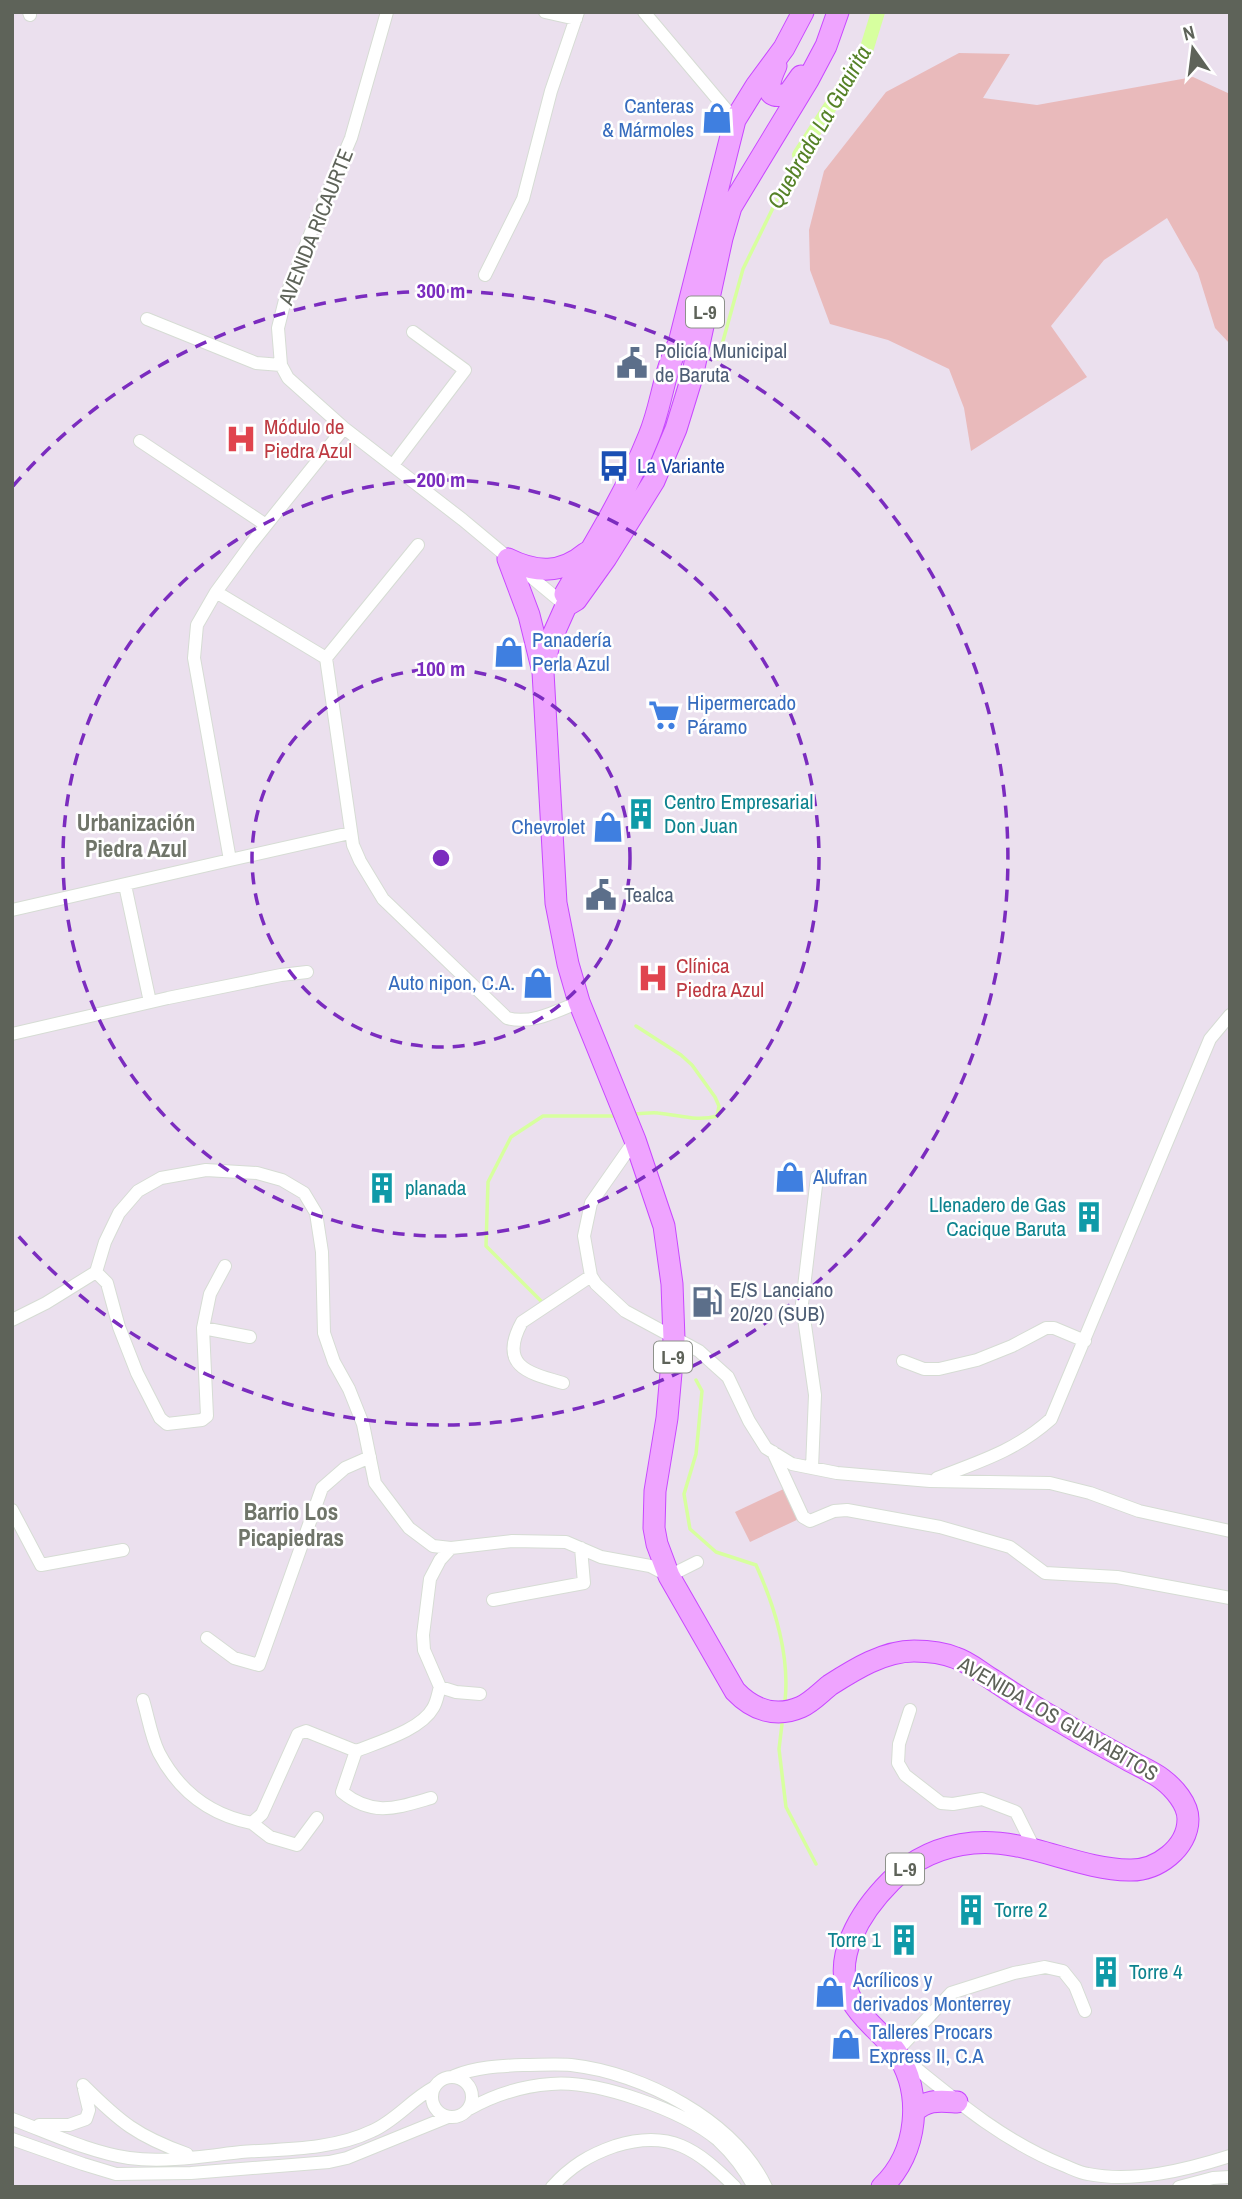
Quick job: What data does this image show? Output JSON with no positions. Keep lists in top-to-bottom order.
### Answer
{
  "streets": {
    "main road": ["L-9", "AVENIDA LOS GUAYABITOS"],
    "street": ["AVENIDA RICAURTE"]
  },
  "crossings": [
    ["L-9", "AVENIDA LOS GUAYABITOS"]
  ],
  "districts": ["Urbanización Piedra Azul", "Barrio Los Picapiedras"],
  "water": ["Quebrada La Guairita"],
  "places": {
    "shop": [
      "Canteras & Mármoles",
      "Panadería Perla Azul",
      "Chevrolet",
      "Auto nipon, C.A.",
      "Alufran",
      "Acrílicos y derivados Monterrey",
      "Talleres Procars Express II, C.A"
    ],
    "public building": ["Policía Municipal de Baruta", "Tealca"],
    "hospital": ["Módulo de Piedra Azul", "Clínica Piedra Azul"],
    "bus stop": ["La Variante"],
    "supermarket": ["Hipermercado Páramo"],
    "building": [
      "Centro Empresarial Don Juan",
      "planada",
      "Llenadero de Gas Cacique Baruta",
      "Torre 2",
      "Torre 1",
      "Torre 4"
    ],
    "fuel station": ["E/S Lanciano 20/20 (SUB)"]
  },
  "north": "top",
  "rings": ["300 m", "200 m", "100 m"]
}
